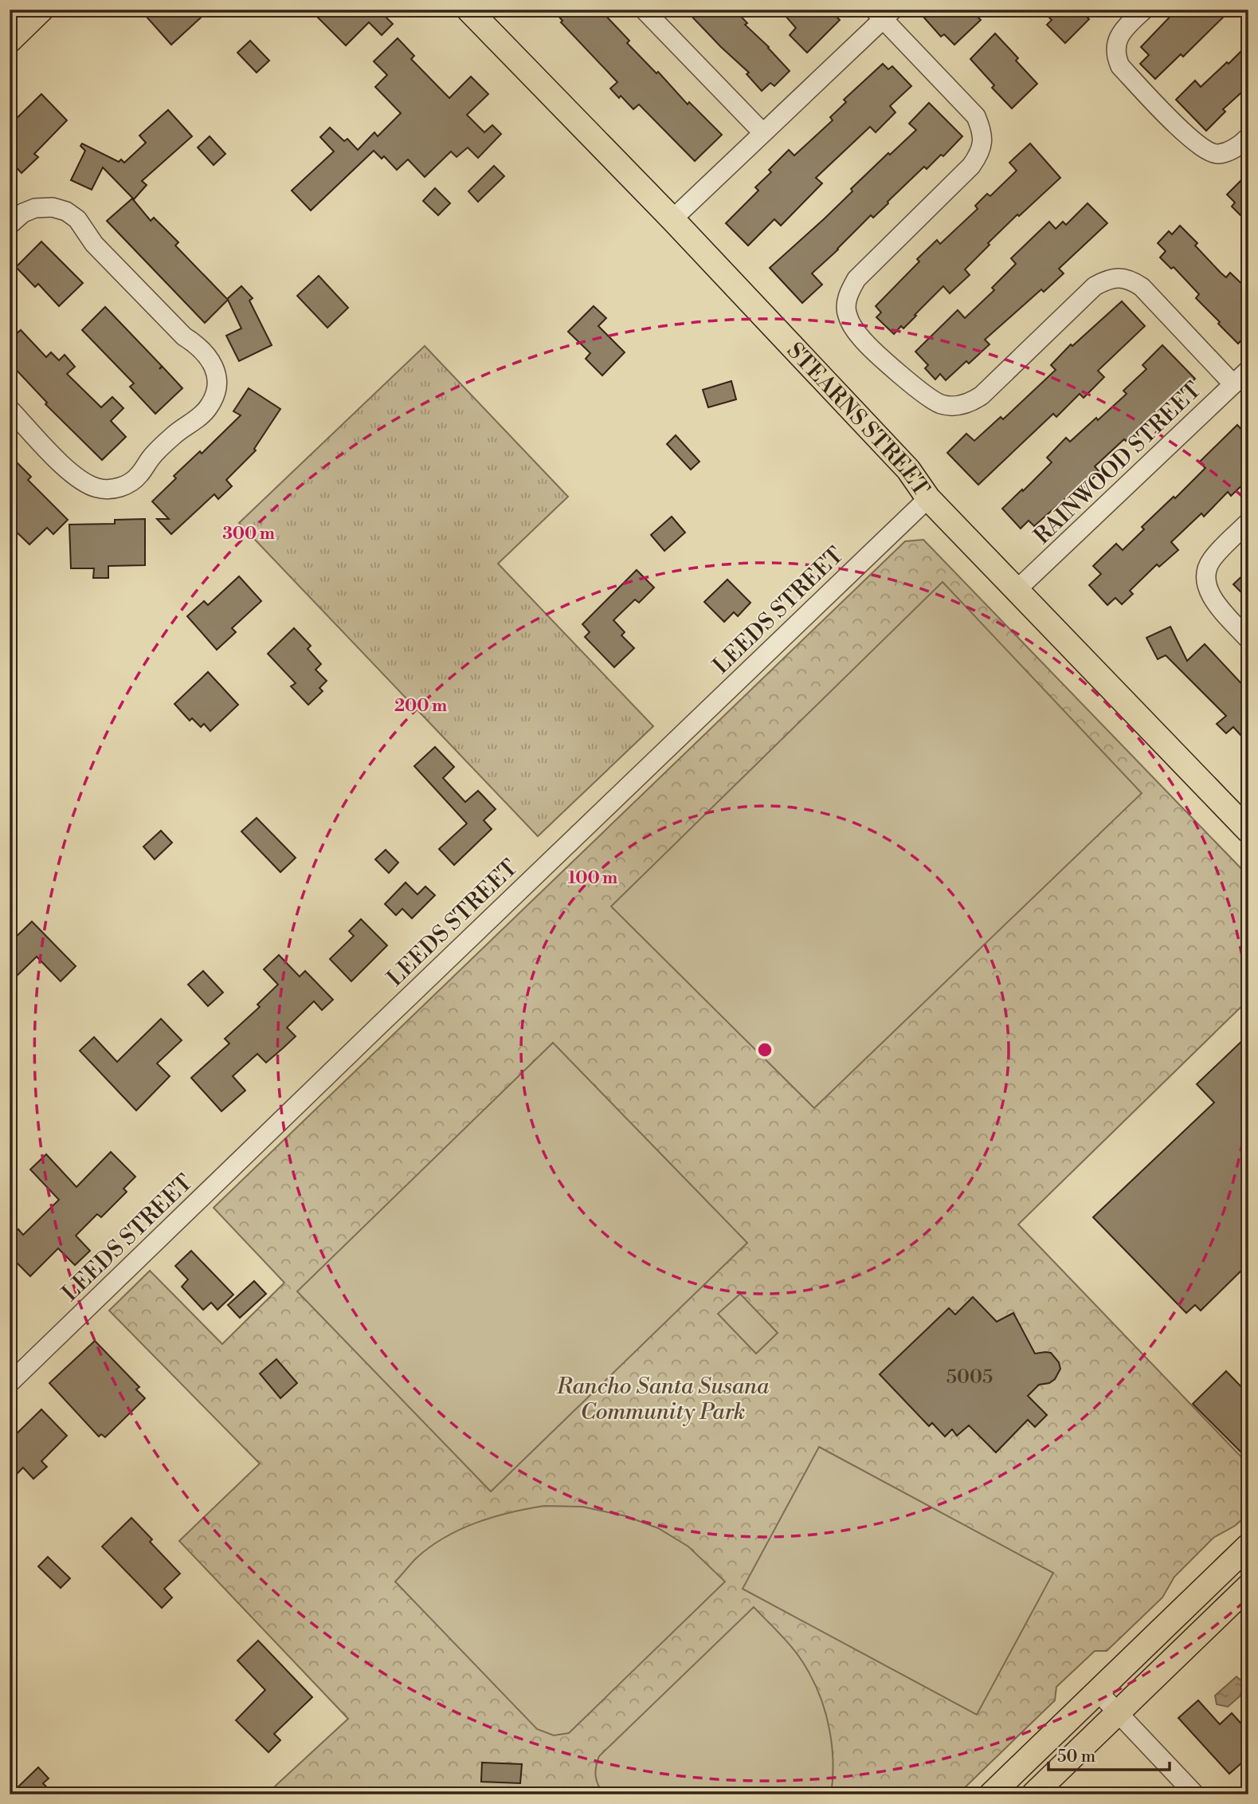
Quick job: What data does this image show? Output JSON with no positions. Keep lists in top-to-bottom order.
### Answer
{
  "streets": {
    "main road": ["STEARNS STREET"],
    "street": ["RAINWOOD STREET", "LEEDS STREET"]
  },
  "crossings": [
    ["STEARNS STREET", "RAINWOOD STREET"],
    ["STEARNS STREET", "LEEDS STREET"]
  ],
  "parks": ["Rancho Santa Susana Community Park"],
  "house_numbers": ["5005"],
  "scale_bar": "50 m",
  "rings": ["300 m", "200 m", "100 m"]
}
